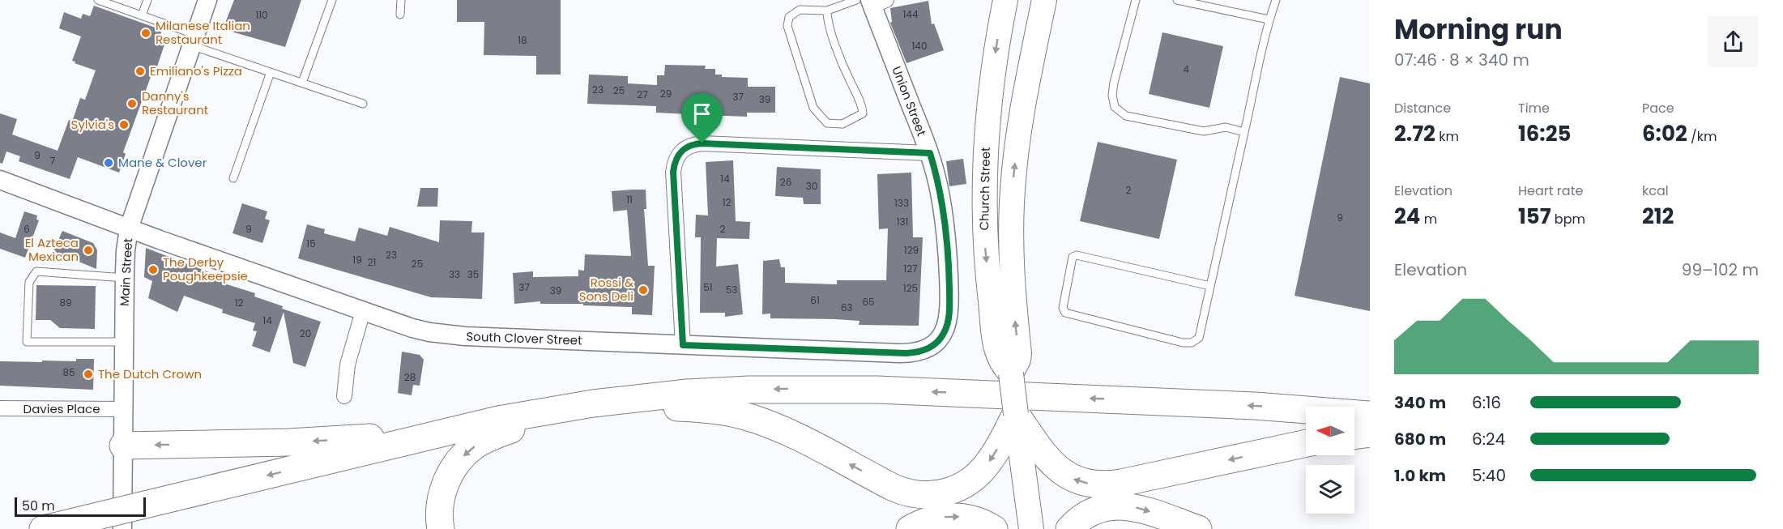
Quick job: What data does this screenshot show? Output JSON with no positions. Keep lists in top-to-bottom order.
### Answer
{
  "streets": {
    "highway": ["Church Street"],
    "street": [
      "Union Street",
      "Main Street",
      "South Clover Street",
      "Davies Place"
    ]
  },
  "crossings": [
    ["Union Street", "South Clover Street"],
    ["Main Street", "South Clover Street"],
    ["Main Street", "Davies Place"]
  ],
  "places": [
    "Milanese Italian Restaurant",
    "Emiliano's Pizza",
    "Danny's Restaurant",
    "Sylvia's",
    "Mane & Clover",
    "El Azteca Mexican",
    "The Derby Poughkeepsie",
    "Rossi & Sons Deli",
    "The Dutch Crown"
  ],
  "house_numbers": [
    "144",
    "110",
    "18",
    "140",
    "4",
    "23",
    "25",
    "29",
    "27",
    "37",
    "39",
    "9",
    "7",
    "14",
    "26",
    "30",
    "2",
    "11",
    "12",
    "133",
    "9",
    "131",
    "6",
    "9",
    "2",
    "15",
    "129",
    "23",
    "19",
    "21",
    "25",
    "127",
    "33",
    "35",
    "37",
    "51",
    "125",
    "53",
    "39",
    "61",
    "65",
    "89",
    "12",
    "63",
    "14",
    "20",
    "85",
    "28"
  ],
  "scale_bar": "50 m",
  "north": "left",
  "page": {
    "heading": ["Morning run", "07:46 · 8 × 340 m"],
    "stats": [
      ["Distance", "2.72 km"],
      ["Time", "16:25"],
      ["Pace", "6:02 /km"],
      ["Elevation", "24 m"],
      ["Heart rate", "157 bpm"],
      ["kcal", "212"]
    ],
    "chart": ["Elevation", "99–102 m"],
    "list": [
      {
        "name": "340 m",
        "note": "6:16"
      },
      {
        "name": "680 m",
        "note": "6:24"
      },
      {
        "name": "1.0 km",
        "note": "5:40"
      }
    ],
    "scale": "50 m"
  }
}
